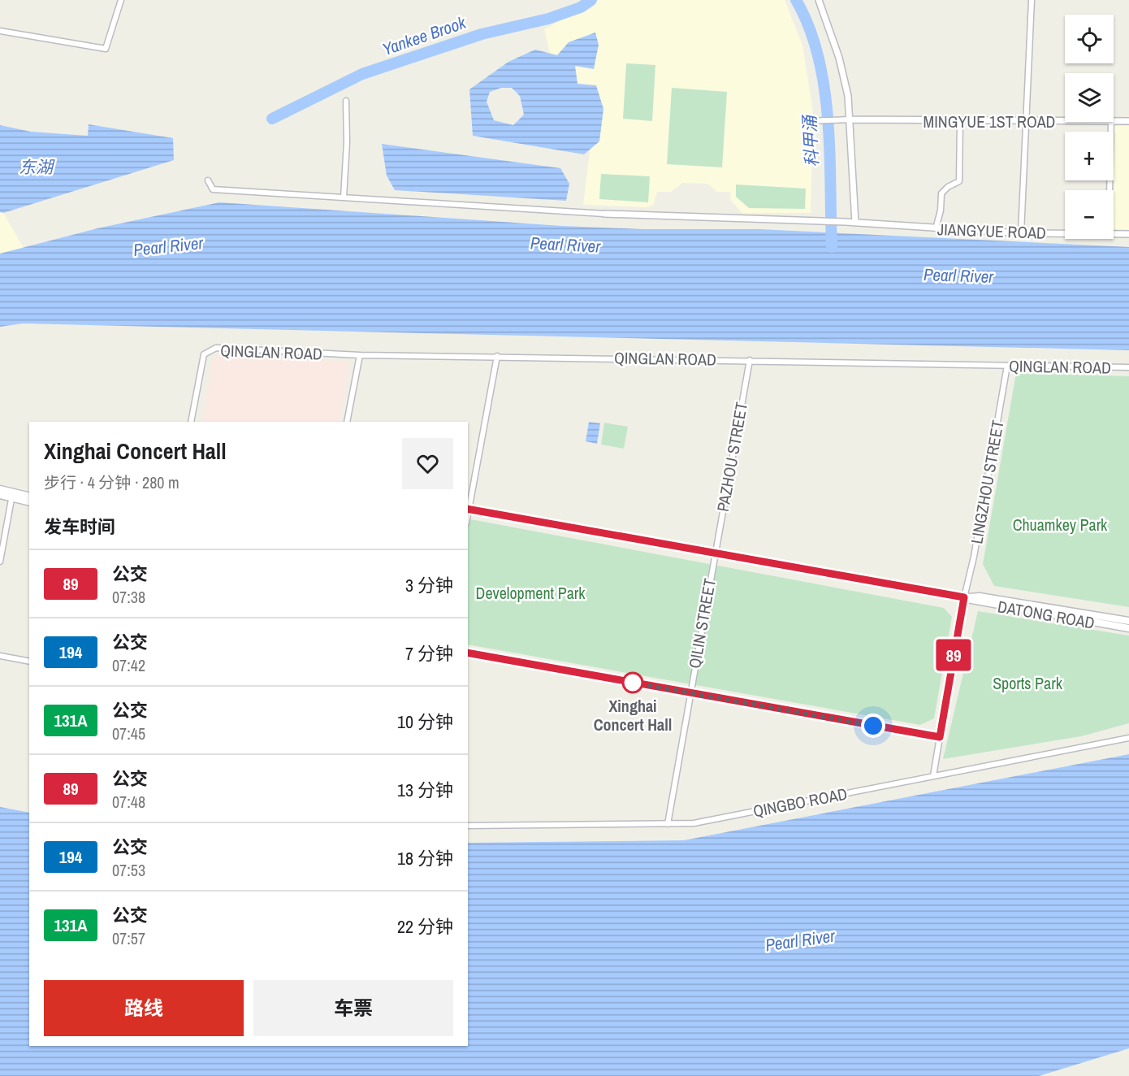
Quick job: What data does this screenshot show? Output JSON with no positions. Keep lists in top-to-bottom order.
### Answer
{
  "streets": {
    "main road": ["DATONG ROAD"],
    "street": [
      "MINGYUE 1ST ROAD",
      "JIANGYUE ROAD",
      "QINGLAN ROAD",
      "PAZHOU STREET",
      "LINGZHOU STREET",
      "QILIN STREET",
      "QINGBO ROAD"
    ]
  },
  "crossings": [
    ["QINGLAN ROAD", "PAZHOU STREET"],
    ["QINGLAN ROAD", "LINGZHOU STREET"],
    ["PAZHOU STREET", "DATONG ROAD"],
    ["PAZHOU STREET", "QILIN STREET"],
    ["LINGZHOU STREET", "DATONG ROAD"],
    ["DATONG ROAD", "QILIN STREET"],
    ["QILIN STREET", "QINGBO ROAD"]
  ],
  "water": [
    "Yankee Brook",
    "科甲涌",
    "东湖",
    "Pearl River"
  ],
  "parks": ["Chuamkey Park", "Development Park", "Sports Park"],
  "places": ["Xinghai Concert Hall"],
  "lines": ["bus line 89"],
  "page": {
    "on_map": "89",
    "map_buttons": ["+", "−"],
    "heading": [
      ["Xinghai Concert Hall", "步行 · 4 分钟 · 280 m"],
      "发车时间"
    ],
    "list": [
      {
        "mark": "89",
        "name": "公交",
        "note": "07:38",
        "value": "3 分钟"
      },
      {
        "mark": "194",
        "name": "公交",
        "note": "07:42",
        "value": "7 分钟"
      },
      {
        "mark": "131A",
        "name": "公交",
        "note": "07:45",
        "value": "10 分钟"
      },
      {
        "mark": "89",
        "name": "公交",
        "note": "07:48",
        "value": "13 分钟"
      },
      {
        "mark": "194",
        "name": "公交",
        "note": "07:53",
        "value": "18 分钟"
      },
      {
        "mark": "131A",
        "name": "公交",
        "note": "07:57",
        "value": "22 分钟"
      }
    ],
    "buttons": ["路线", "车票"]
  }
}
